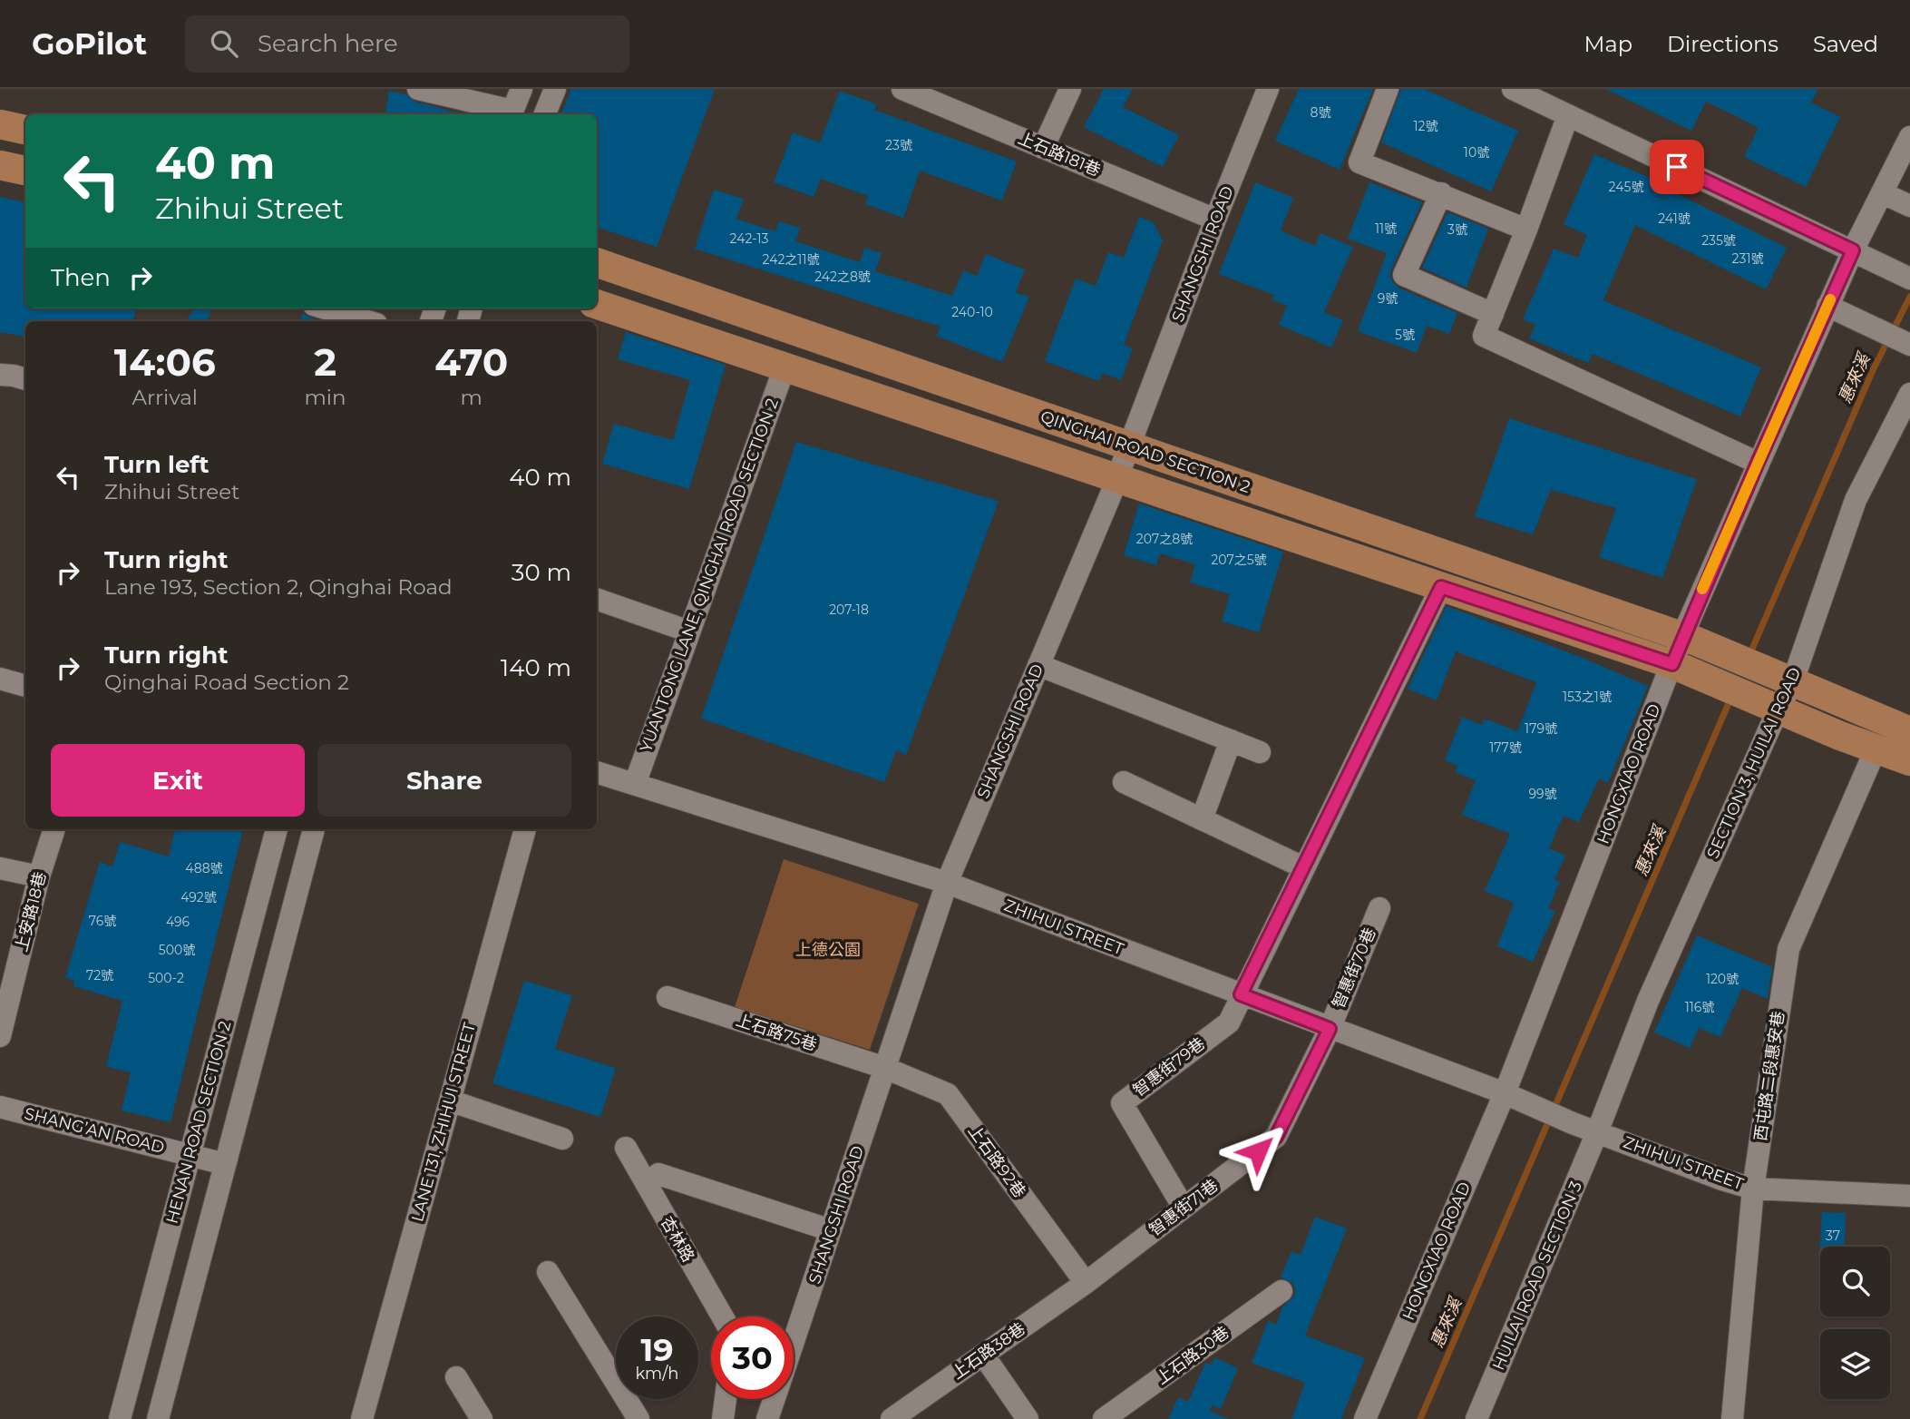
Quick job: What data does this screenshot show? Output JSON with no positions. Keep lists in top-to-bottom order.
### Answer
{
  "streets": {
    "main road": ["QINGHAI ROAD SECTION 2"],
    "street": [
      "上石路181巷",
      "SHANGSHI ROAD",
      "YUANTONG LANE, QINGHAI ROAD SECTION 2",
      "SECTION 3, HUILAI ROAD",
      "HONGXIAO ROAD",
      "上安路18巷",
      "ZHIHUI STREET",
      "智惠街70巷",
      "上石路75巷",
      "智惠街79巷",
      "西屯路二段惠安巷",
      "HENAN ROAD SECTION 2",
      "LANE 131, ZHIHUI STREET",
      "SHANG’AN ROAD",
      "上石路92巷",
      "智惠街71巷",
      "杏林路",
      "HUILAI ROAD SECTION 3",
      "上石路38巷",
      "上石路30巷"
    ]
  },
  "crossings": [
    ["上石路181巷", "SHANGSHI ROAD"],
    ["SHANGSHI ROAD", "QINGHAI ROAD SECTION 2"],
    ["SHANGSHI ROAD", "ZHIHUI STREET"],
    ["SHANGSHI ROAD", "上石路75巷"],
    ["SHANGSHI ROAD", "上石路92巷"],
    ["QINGHAI ROAD SECTION 2", "YUANTONG LANE, QINGHAI ROAD SECTION 2"],
    ["QINGHAI ROAD SECTION 2", "SECTION 3, HUILAI ROAD"],
    ["QINGHAI ROAD SECTION 2", "HONGXIAO ROAD"],
    ["YUANTONG LANE, QINGHAI ROAD SECTION 2", "ZHIHUI STREET"],
    ["SECTION 3, HUILAI ROAD", "ZHIHUI STREET"],
    ["SECTION 3, HUILAI ROAD", "HUILAI ROAD SECTION 3"],
    ["HONGXIAO ROAD", "ZHIHUI STREET"],
    ["ZHIHUI STREET", "智惠街70巷"],
    ["ZHIHUI STREET", "智惠街79巷"],
    ["ZHIHUI STREET", "西屯路二段惠安巷"],
    ["ZHIHUI STREET", "智惠街71巷"],
    ["ZHIHUI STREET", "HUILAI ROAD SECTION 3"],
    ["智惠街70巷", "智惠街71巷"],
    ["上石路75巷", "上石路92巷"],
    ["智惠街79巷", "智惠街71巷"],
    ["HENAN ROAD SECTION 2", "SHANG’AN ROAD"],
    ["上石路92巷", "智惠街71巷"],
    ["上石路92巷", "上石路38巷"],
    ["智惠街71巷", "上石路38巷"]
  ],
  "water": ["惠來溪"],
  "parks": ["上德公園"],
  "house_numbers": [
    "8號",
    "12號",
    "23號",
    "10號",
    "245號",
    "241號",
    "11號",
    "3號",
    "242-13",
    "235號",
    "231號",
    "242之11號",
    "242之8號",
    "9號",
    "240-10",
    "5號",
    "207之8號",
    "207之5號",
    "207-18",
    "153之1號",
    "179號",
    "177號",
    "99號",
    "488號",
    "492號",
    "76號",
    "496",
    "500號",
    "72號",
    "500-2",
    "120號",
    "116號",
    "37"
  ],
  "page": {
    "header": "GoPilot",
    "search": "Search here",
    "nav": ["Map", "Directions", "Saved"],
    "turn": ["40 m", "Zhihui Street"],
    "then": "Then",
    "eta": [
      "14:06",
      "Arrival",
      "2",
      "min",
      "470",
      "m"
    ],
    "list": [
      {
        "name": "Turn left",
        "note": "Zhihui Street",
        "value": "40 m"
      },
      {
        "name": "Turn right",
        "note": "Lane 193, Section 2, Qinghai Road",
        "value": "30 m"
      },
      {
        "name": "Turn right",
        "note": "Qinghai Road Section 2",
        "value": "140 m"
      }
    ],
    "buttons": ["Exit", "Share"],
    "speed": "19 km/h",
    "limit": "30"
  }
}
